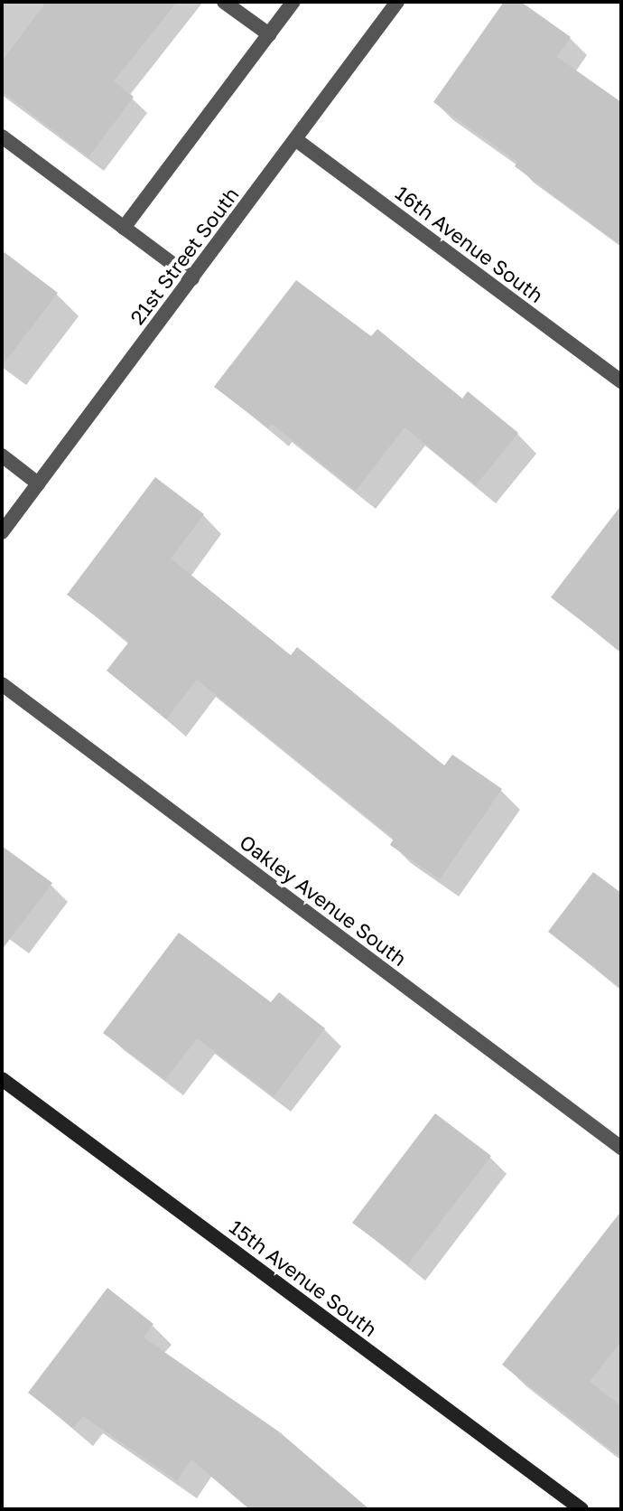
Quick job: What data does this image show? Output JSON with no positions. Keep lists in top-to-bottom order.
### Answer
{
  "streets": {
    "street": [
      "16th Avenue South",
      "21st Street South",
      "Oakley Avenue South",
      "15th Avenue South"
    ]
  },
  "crossings": [
    ["16th Avenue South", "21st Street South"]
  ]
}
